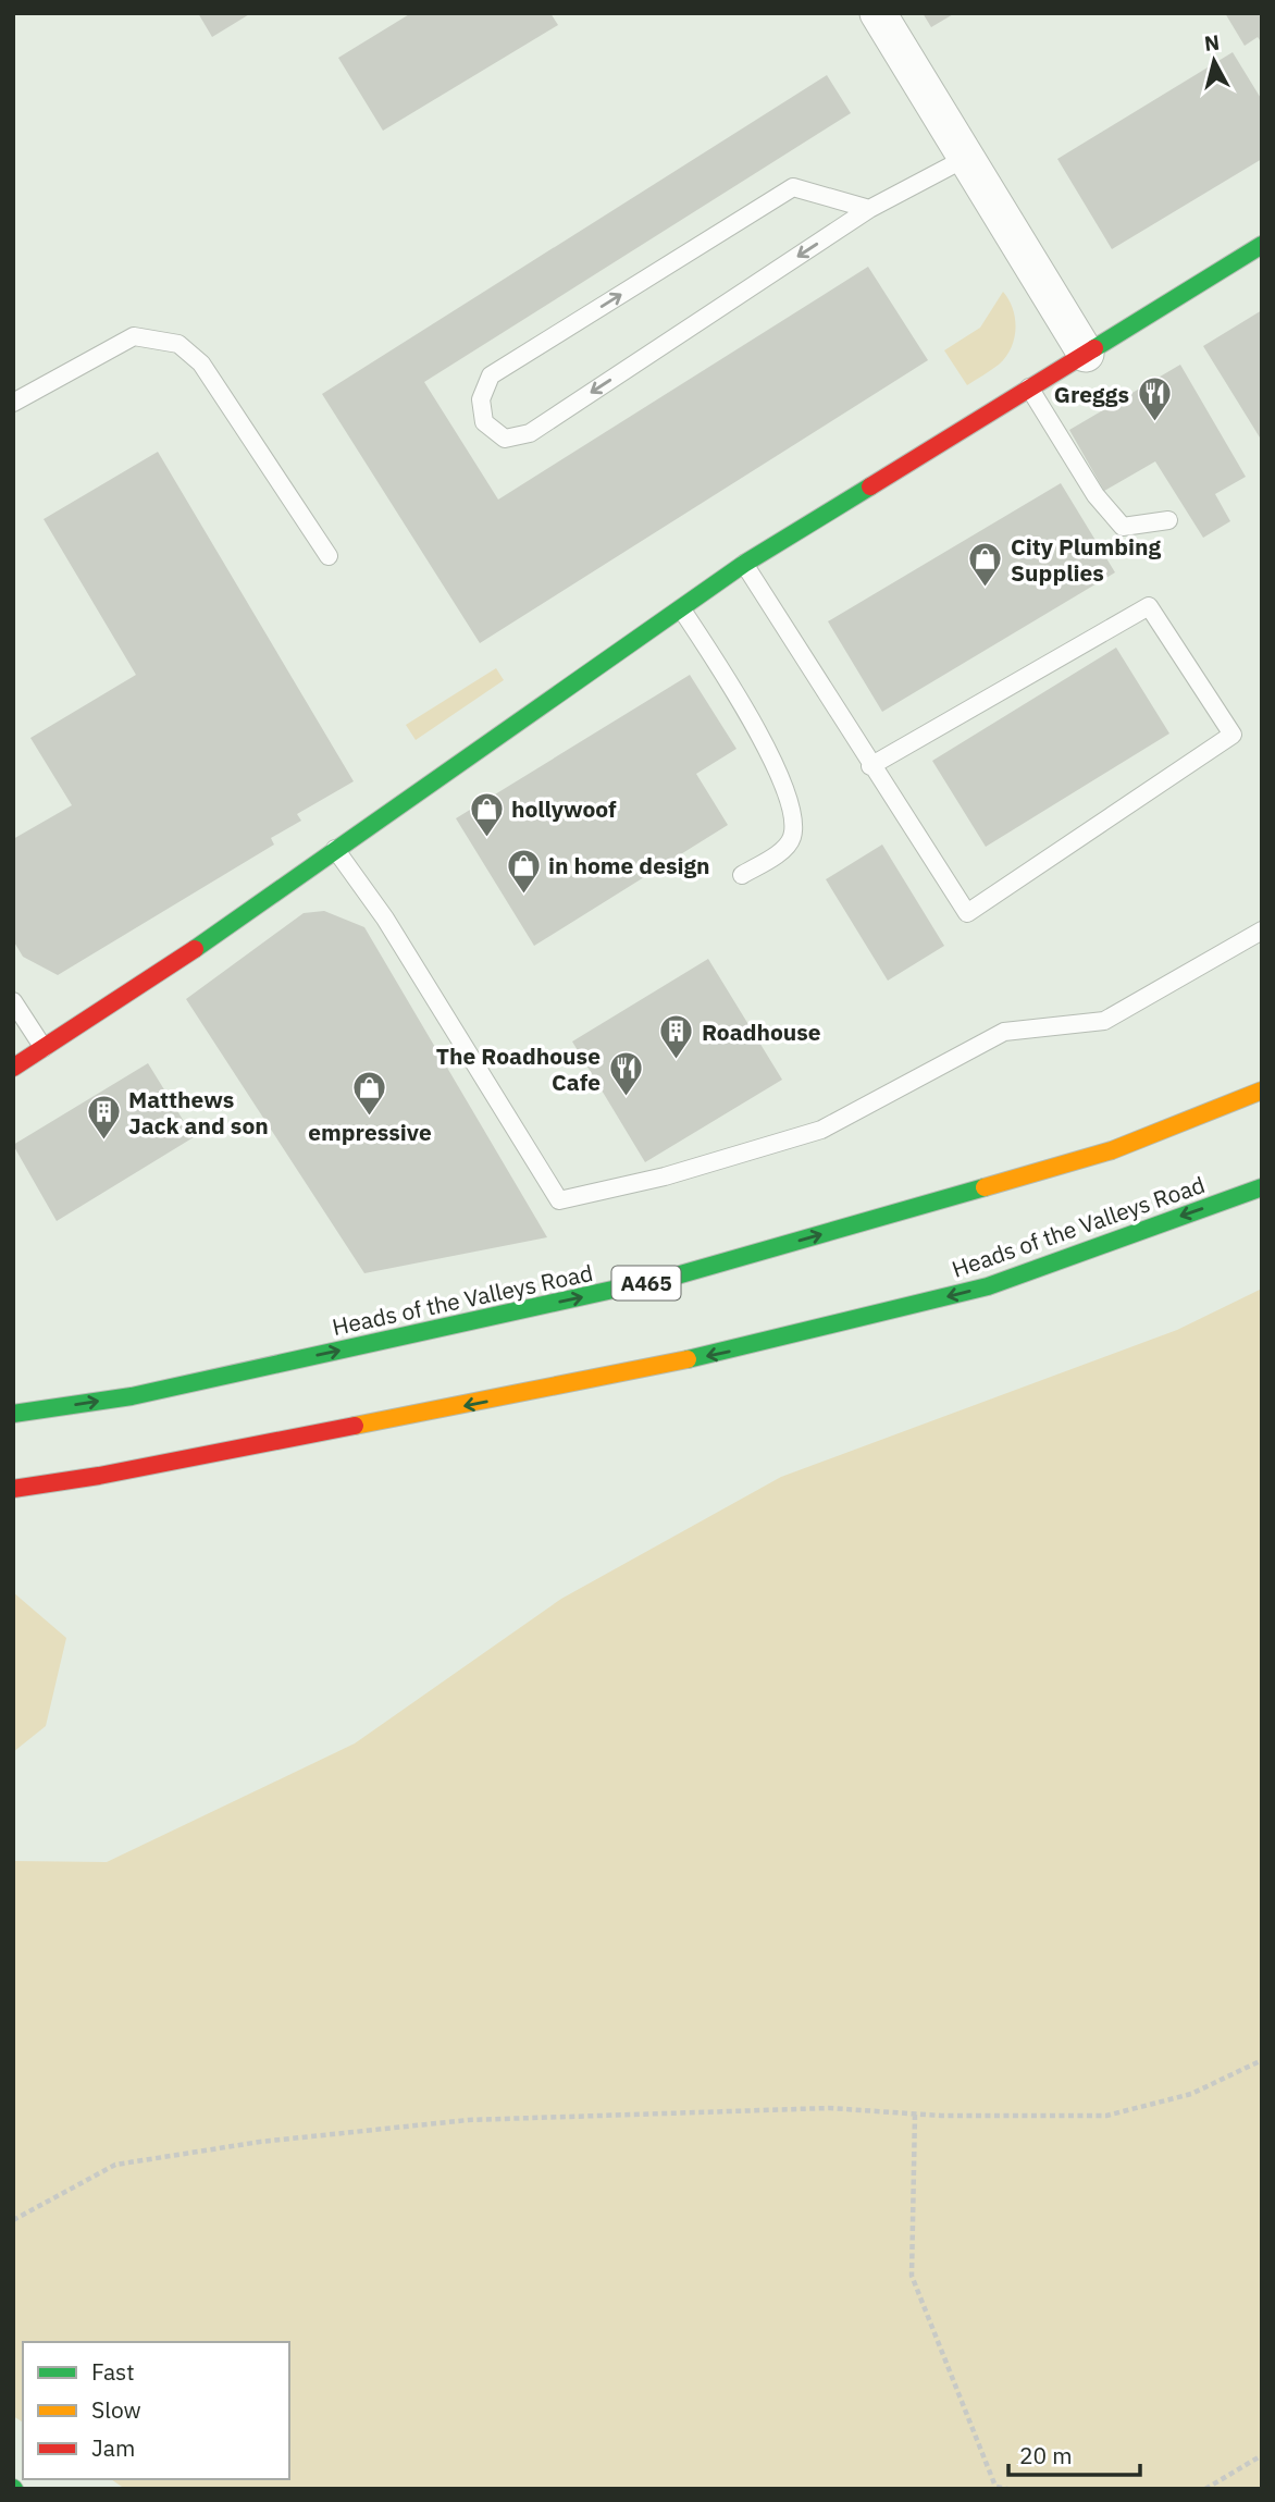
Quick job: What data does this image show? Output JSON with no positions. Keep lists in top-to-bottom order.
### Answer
{
  "streets": {
    "main road": ["Heads of the Valleys Road", "A465"]
  },
  "places": {
    "restaurant": ["Greggs", "The Roadhouse Cafe"],
    "shop": [
      "City Plumbing Supplies",
      "hollywoof",
      "in home design",
      "empressive"
    ],
    "building": ["Roadhouse", "Matthews Jack and son"]
  },
  "legend": ["Fast", "Slow", "Jam"],
  "scale_bar": "20 m",
  "north": "top"
}
